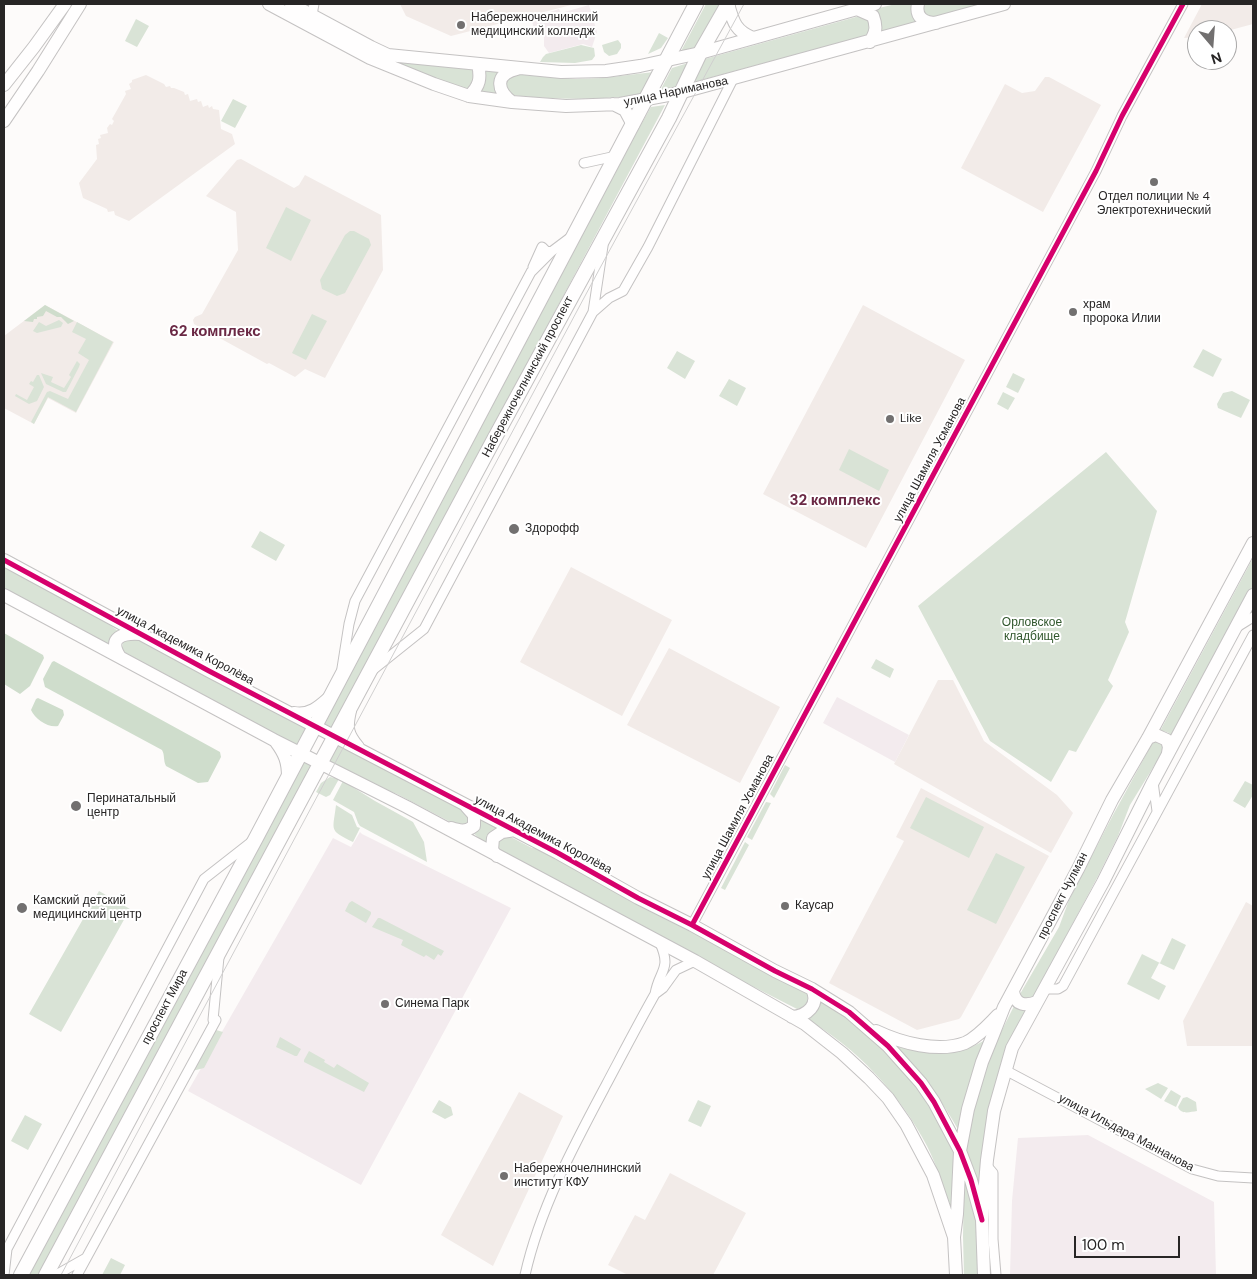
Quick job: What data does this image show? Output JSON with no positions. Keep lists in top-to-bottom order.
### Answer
{
  "streets": {
    "main road": [
      "улица Нариманова",
      "Набережночелнинский проспект",
      "улица Академика Королёва",
      "проспект Чулман",
      "проспект Мира"
    ],
    "street": ["улица Шамиля Усманова", "улица Ильдара Маннанова"]
  },
  "crossings": [
    ["улица Нариманова", "Набережночелнинский проспект"],
    ["Набережночелнинский проспект", "улица Академика Королёва"],
    ["Набережночелнинский проспект", "проспект Мира"],
    ["улица Шамиля Усманова", "улица Академика Королёва"],
    ["улица Академика Королёва", "проспект Чулман"]
  ],
  "districts": ["62 комплекс", "32 комплекс"],
  "parks": ["Орловское кладбище"],
  "places": [
    "Набережночелнинский медицинский колледж",
    "Отдел полиции № 4 Электротехнический",
    "храм пророка Илии",
    "Like",
    "Здорофф",
    "Перинатальный центр",
    "Каусар",
    "Камский детский медицинский центр",
    "Синема Парк",
    "Набережночелнинский институт КФУ"
  ],
  "scale_bar": "100 m",
  "north": "bottom"
}
